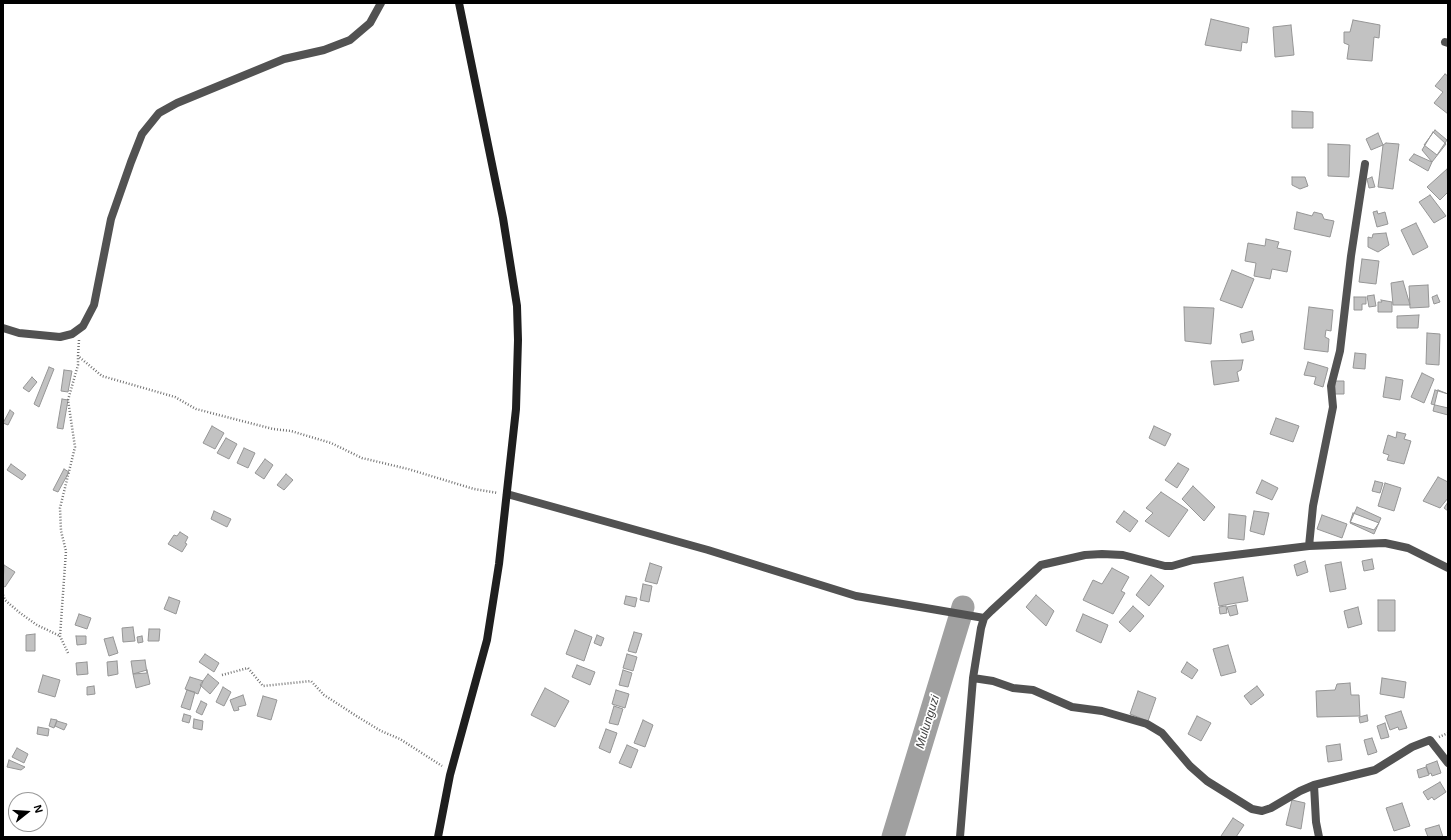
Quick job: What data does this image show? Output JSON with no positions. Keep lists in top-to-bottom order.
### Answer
{
  "water": ["Mulunguzi"],
  "north": "right"
}
